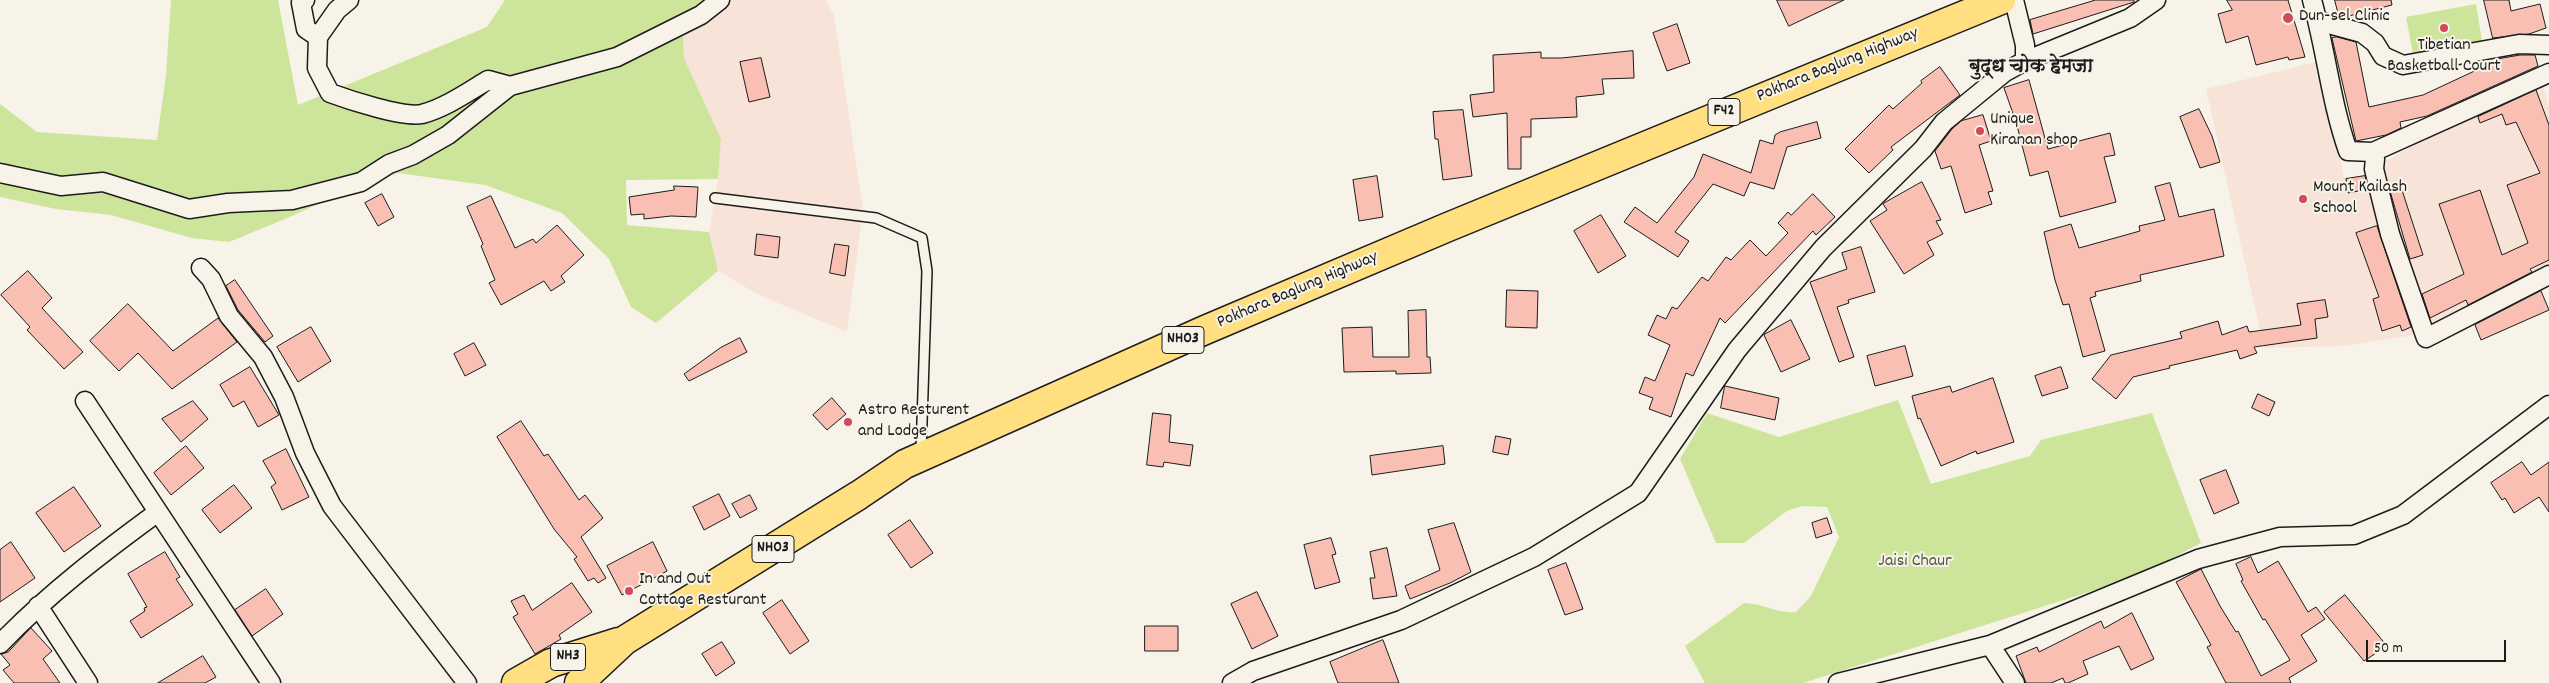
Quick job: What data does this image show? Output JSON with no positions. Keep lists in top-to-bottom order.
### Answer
{
  "streets": {
    "highway": [
      "Pokhara Baglung Highway",
      "F42",
      "NH03",
      "NH3"
    ]
  },
  "districts": ["बुद्ध चोक हेमजा"],
  "parks": ["Jaisi Chaur"],
  "places": [
    "Dun-sel Clinic",
    "Tibetian Basketball Court",
    "Unique Kiranan shop",
    "Mount Kailash School",
    "Astro Resturent and Lodge",
    "In and Out Cottage Resturant"
  ],
  "scale_bar": "50 m"
}
